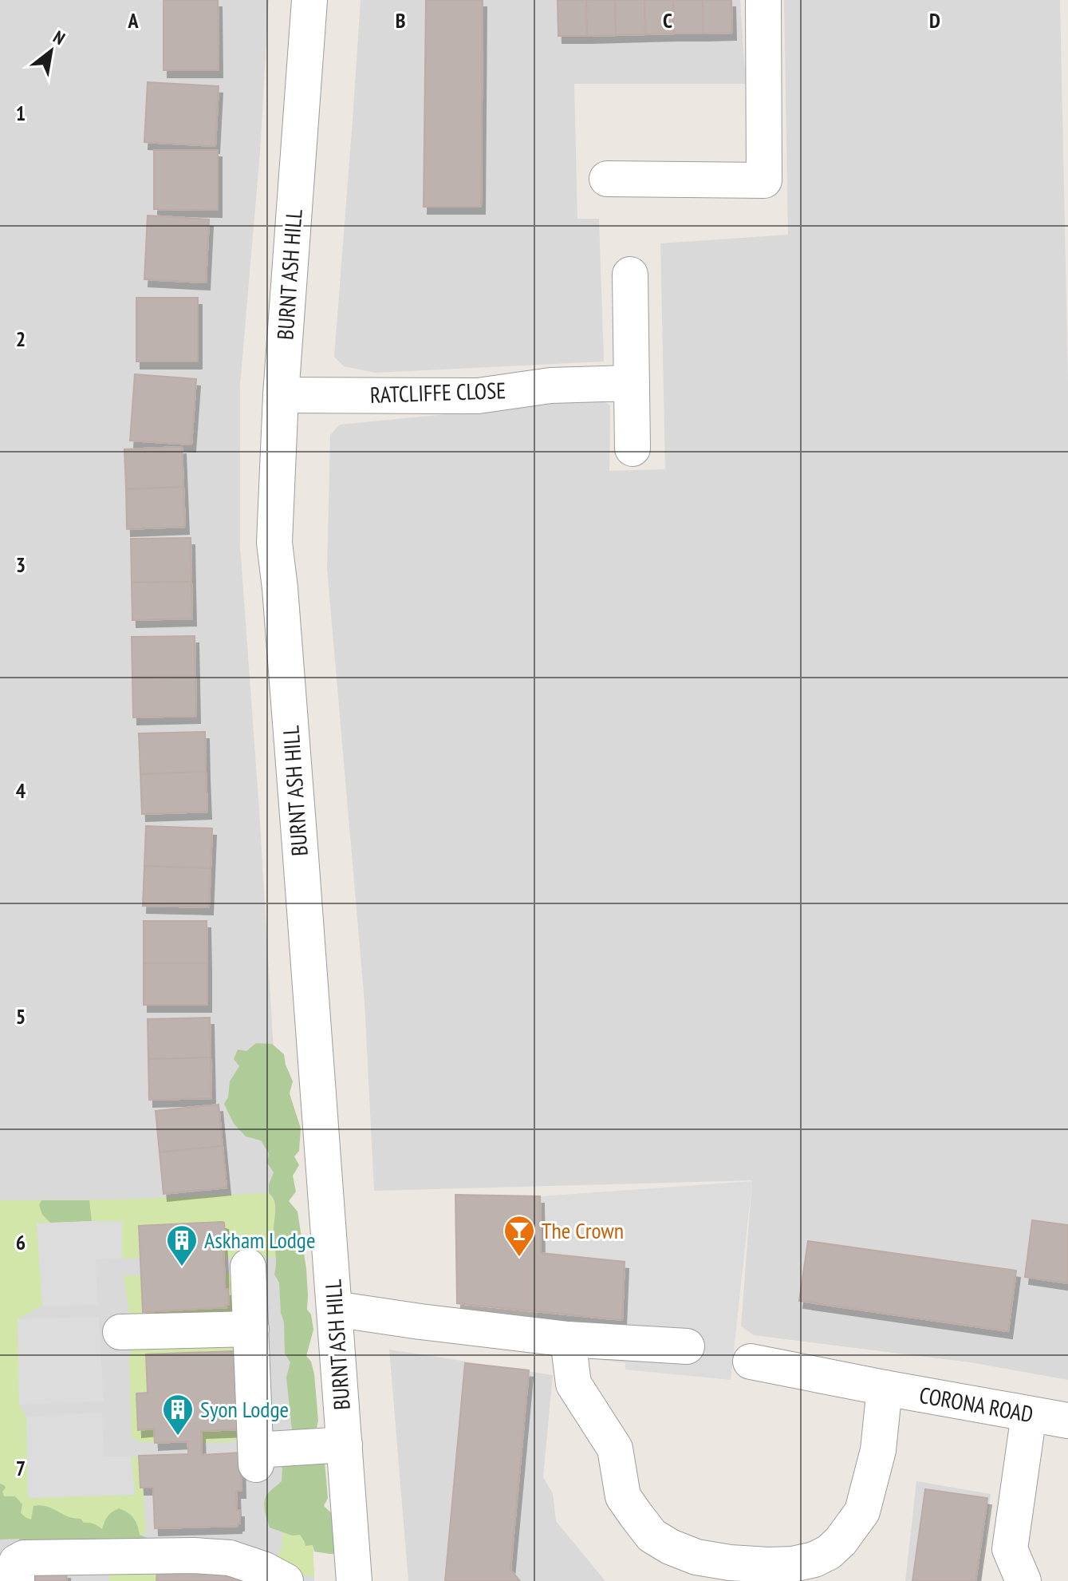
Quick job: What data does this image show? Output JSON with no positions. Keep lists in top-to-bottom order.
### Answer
{
  "streets": {
    "street": ["BURNT ASH HILL", "RATCLIFFE CLOSE", "CORONA ROAD"]
  },
  "crossings": [
    ["BURNT ASH HILL", "RATCLIFFE CLOSE"]
  ],
  "places": {
    "bar": ["The Crown"],
    "building": ["Askham Lodge", "Syon Lodge"]
  },
  "north": "top right",
  "grid": {
    "columns": [
      "A",
      "B",
      "C",
      "D"
    ],
    "rows": [
      "1",
      "2",
      "3",
      "4",
      "5",
      "6",
      "7"
    ]
  }
}
